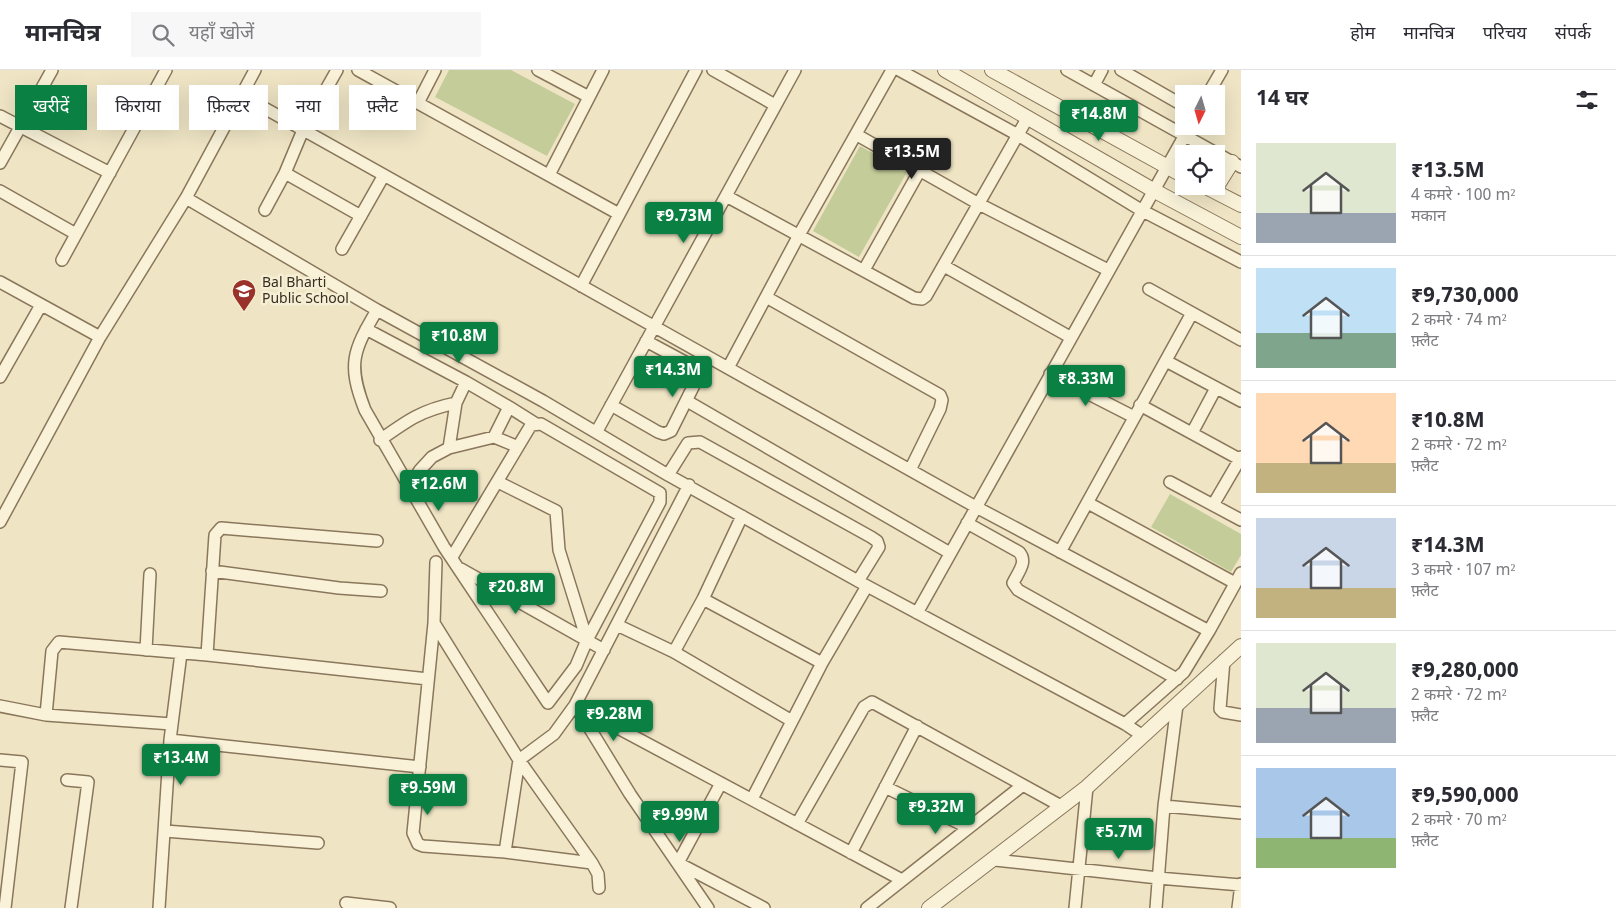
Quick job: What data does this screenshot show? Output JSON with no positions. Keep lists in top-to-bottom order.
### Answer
{
  "places": {
    "school or university": ["Bal Bharti Public School"]
  },
  "north": "bottom",
  "page": {
    "header": "मानचित्र",
    "search": "यहाँ खोजें",
    "nav": [
      "होम",
      "मानचित्र",
      "परिचय",
      "संपर्क"
    ],
    "heading": "14 घर",
    "chip": [
      "खरीदें",
      "किराया",
      "फ़िल्टर",
      "नया",
      "फ़्लैट"
    ],
    "price": [
      "₹14.8M",
      "₹13.5M",
      "₹9.73M",
      "₹10.8M",
      "₹14.3M",
      "₹8.33M",
      "₹12.6M",
      "₹20.8M",
      "₹9.28M",
      "₹13.4M",
      "₹9.59M",
      "₹9.32M",
      "₹9.99M",
      "₹5.7M"
    ],
    "list": [
      {
        "name": "₹13.5M",
        "note": "4 कमरे · 100 m² · मकान"
      },
      {
        "name": "₹9,730,000",
        "note": "2 कमरे · 74 m² · फ़्लैट"
      },
      {
        "name": "₹10.8M",
        "note": "2 कमरे · 72 m² · फ़्लैट"
      },
      {
        "name": "₹14.3M",
        "note": "3 कमरे · 107 m² · फ़्लैट"
      },
      {
        "name": "₹9,280,000",
        "note": "2 कमरे · 72 m² · फ़्लैट"
      },
      {
        "name": "₹9,590,000",
        "note": "2 कमरे · 70 m² · फ़्लैट"
      }
    ]
  }
}
